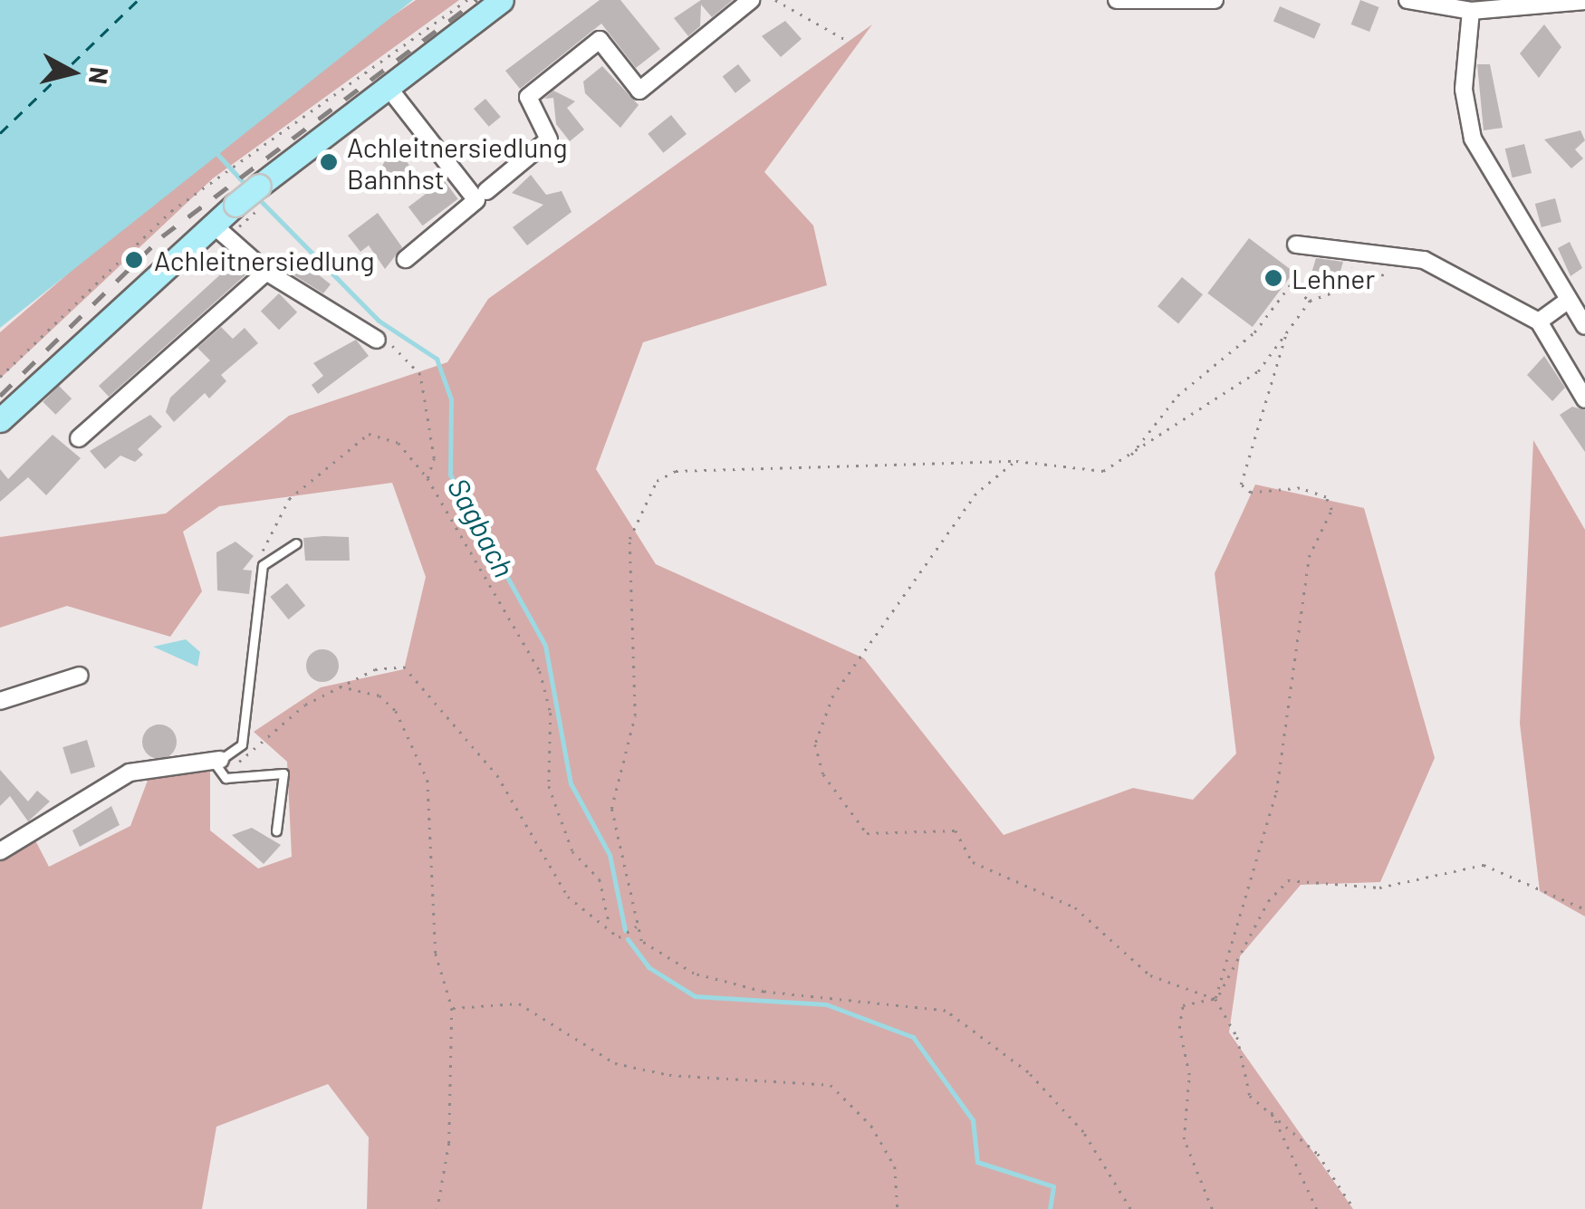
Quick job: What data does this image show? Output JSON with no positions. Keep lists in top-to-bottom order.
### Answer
{
  "water": ["Sagbach"],
  "places": ["Achleitnersiedlung Bahnhst", "Achleitnersiedlung", "Lehner"],
  "north": "right"
}
